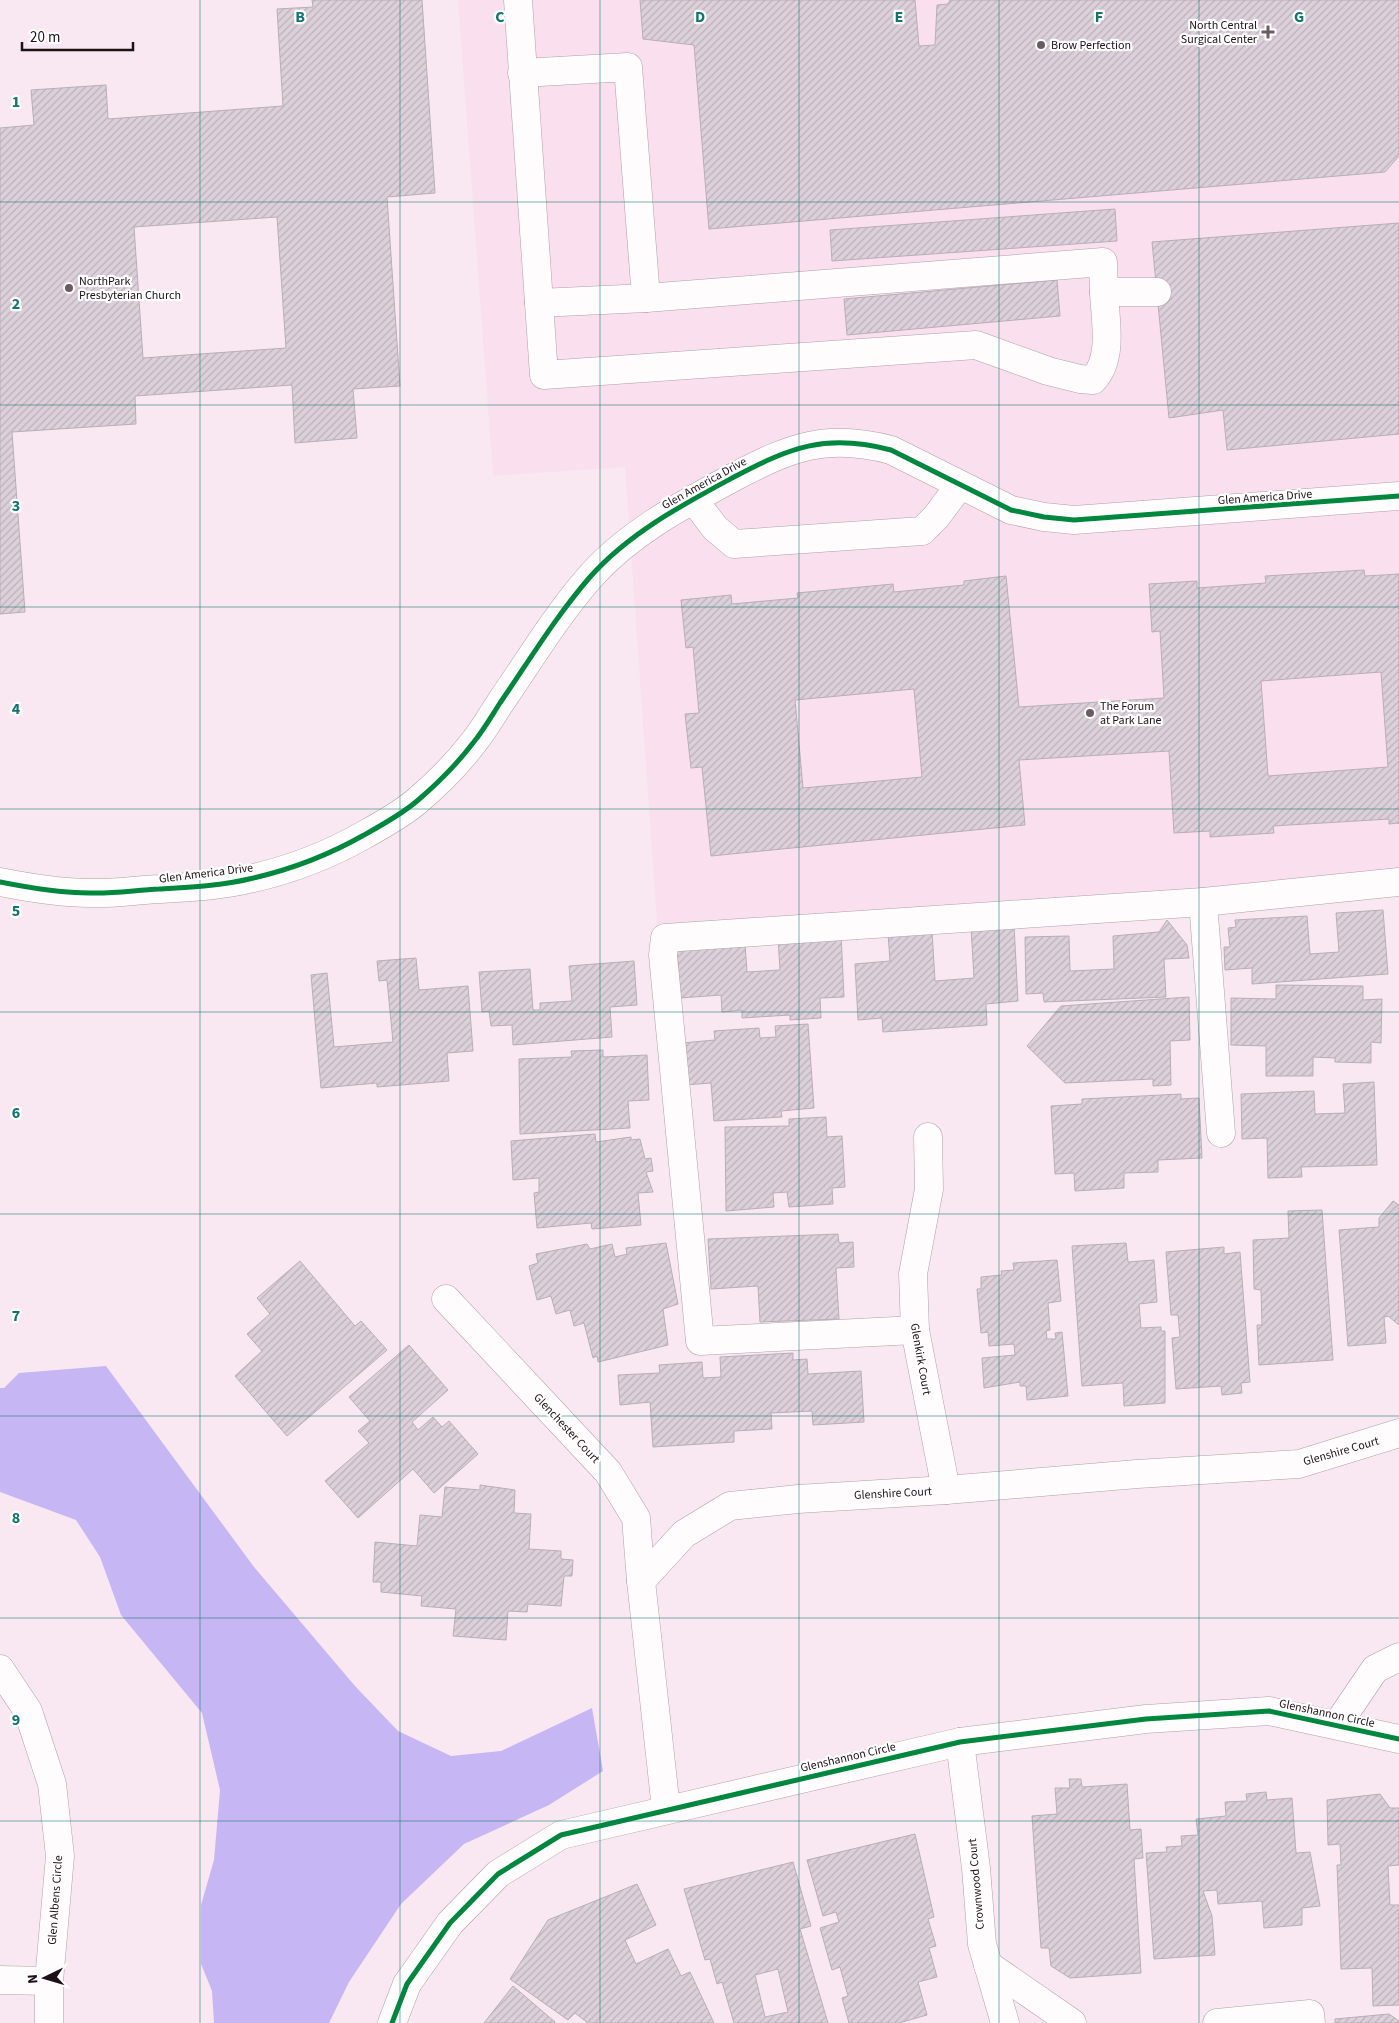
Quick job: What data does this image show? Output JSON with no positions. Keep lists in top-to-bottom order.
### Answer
{
  "streets": {
    "street": [
      "Glen America Drive",
      "Glenkirk Court",
      "Glenchester Court",
      "Glenshire Court",
      "Glenshannon Circle",
      "Crownwood Court",
      "Glen Albens Circle"
    ]
  },
  "crossings": [
    ["Glenkirk Court", "Glenshire Court"],
    ["Glenchester Court", "Glenshire Court"],
    ["Glenshannon Circle", "Crownwood Court"]
  ],
  "places": {
    "health": ["North Central Surgical Center"],
    "other": ["Brow Perfection", "NorthPark Presbyterian Church", "The Forum at Park Lane"]
  },
  "scale_bar": "20 m",
  "north": "left",
  "grid": {
    "columns": [
      "B",
      "C",
      "D",
      "E",
      "F",
      "G"
    ],
    "rows": [
      "1",
      "2",
      "3",
      "4",
      "5",
      "6",
      "7",
      "8",
      "9"
    ]
  }
}
